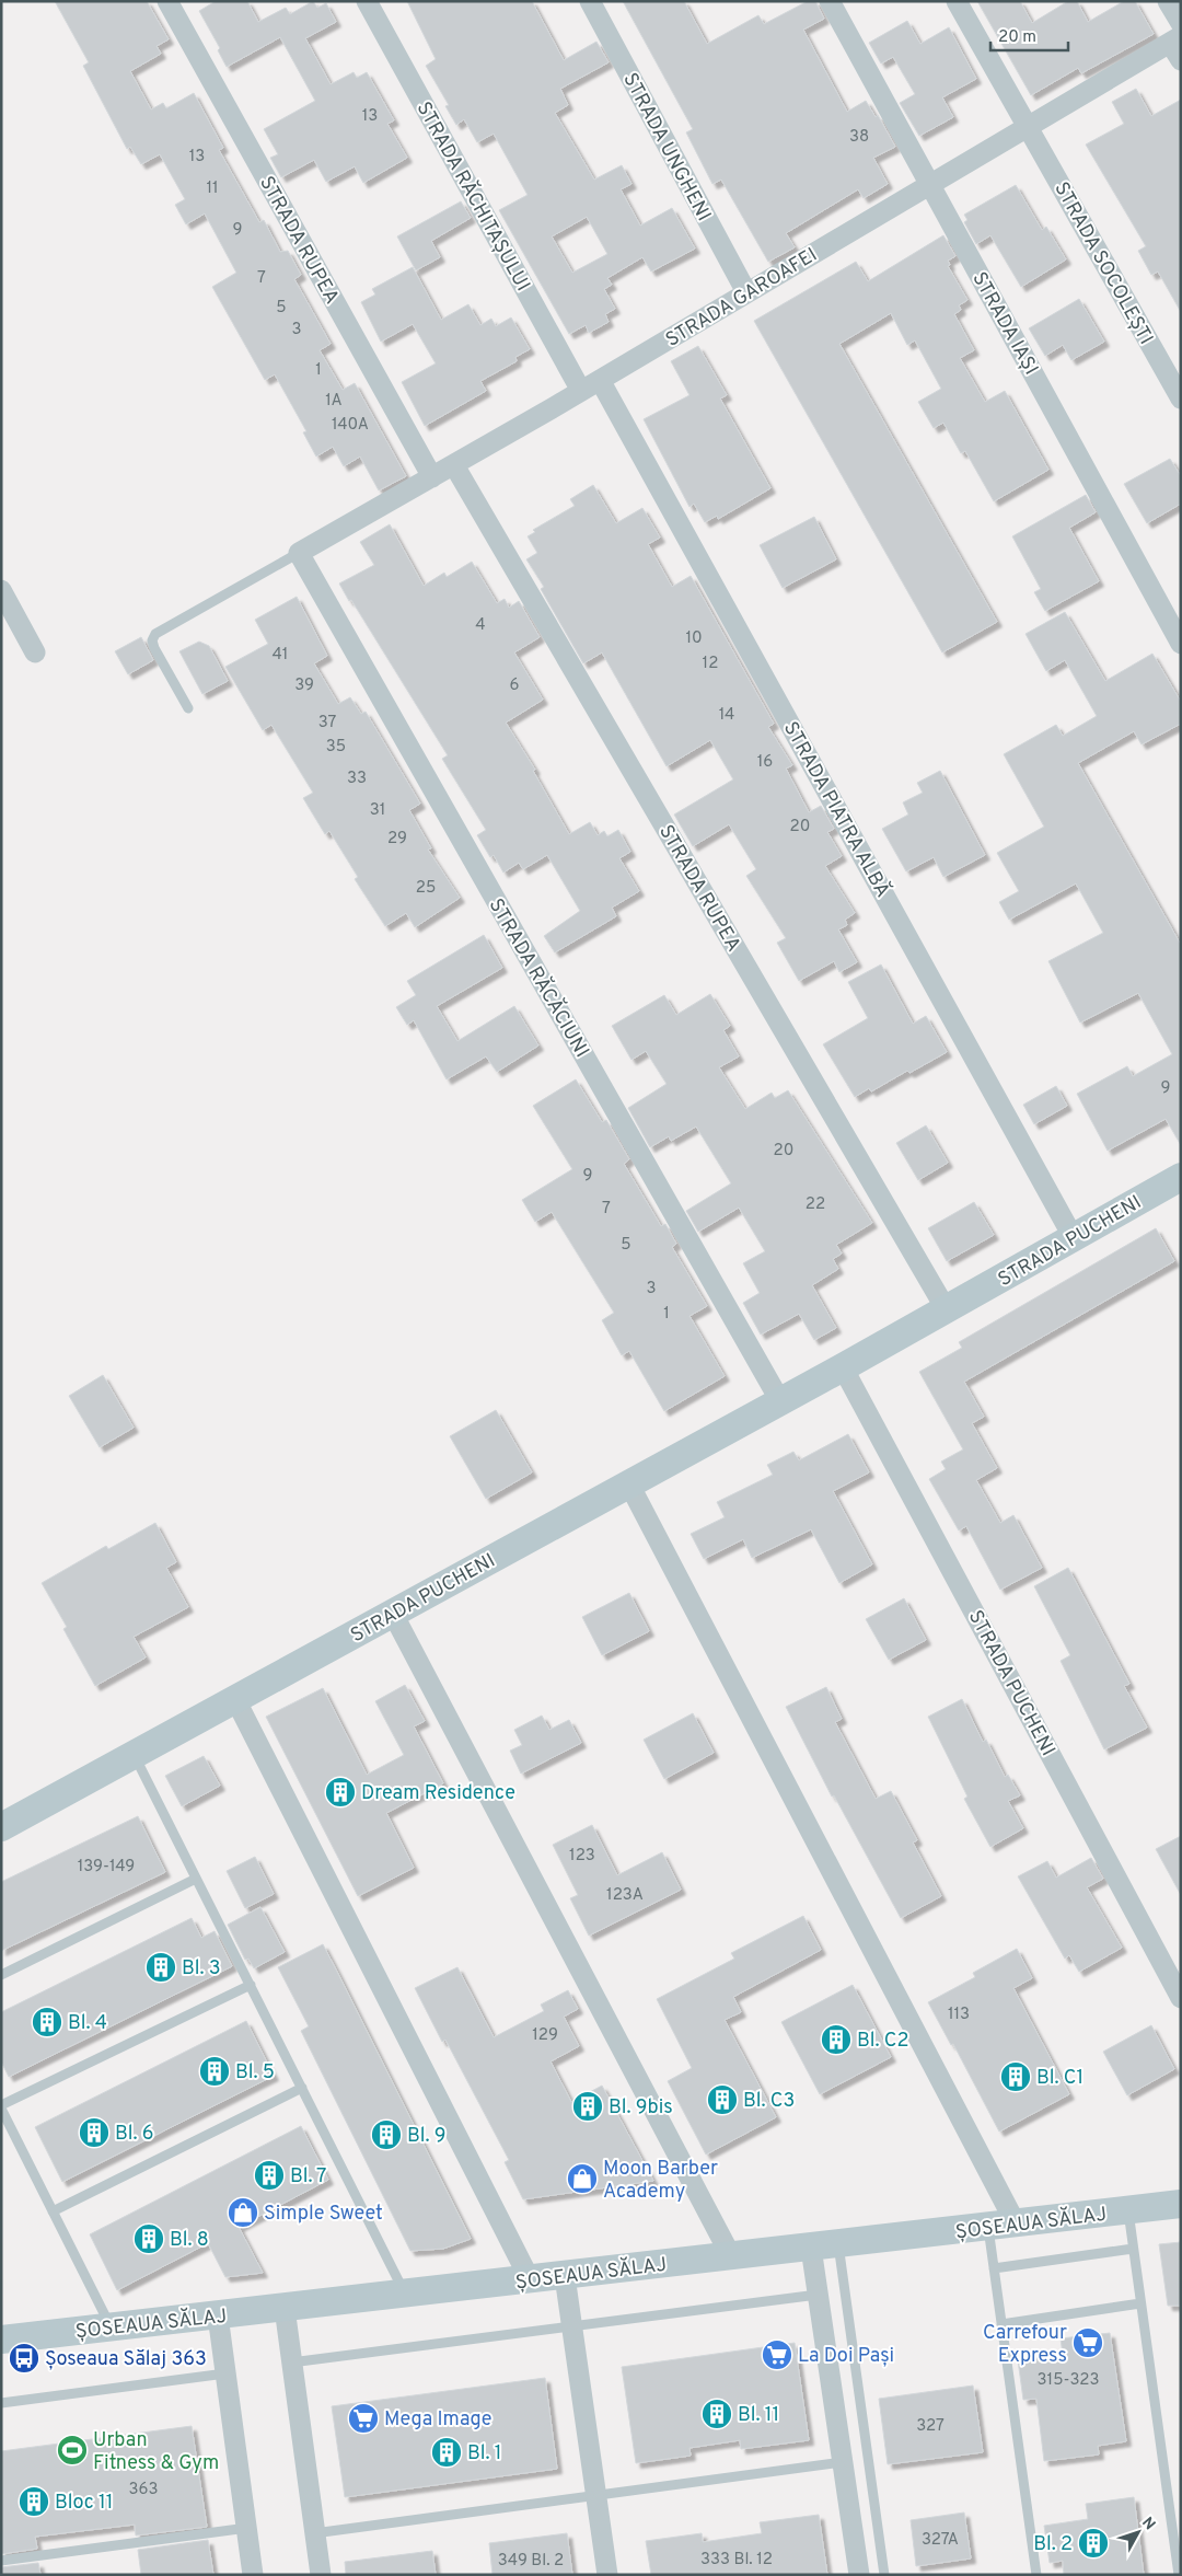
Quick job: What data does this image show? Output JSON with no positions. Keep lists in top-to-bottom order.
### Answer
{
  "streets": {
    "street": [
      "STRADA UNGHENI",
      "STRADA RĂCHITAȘULUI",
      "STRADA RUPEA",
      "STRADA SOCOLEȘTI",
      "STRADA GAROAFEI",
      "STRADA IAȘI",
      "STRADA PIATRA ALBĂ",
      "STRADA RĂCĂCIUNI",
      "STRADA PUCHENI",
      "ȘOSEAUA SĂLAJ"
    ]
  },
  "crossings": [
    ["STRADA UNGHENI", "STRADA GAROAFEI"],
    ["STRADA RĂCHITAȘULUI", "STRADA GAROAFEI"],
    ["STRADA RUPEA", "STRADA GAROAFEI"],
    ["STRADA RUPEA", "STRADA PUCHENI"],
    ["STRADA SOCOLEȘTI", "STRADA GAROAFEI"],
    ["STRADA GAROAFEI", "STRADA IAȘI"],
    ["STRADA GAROAFEI", "STRADA PIATRA ALBĂ"],
    ["STRADA GAROAFEI", "STRADA RĂCĂCIUNI"],
    ["STRADA PIATRA ALBĂ", "STRADA PUCHENI"],
    ["STRADA RĂCĂCIUNI", "STRADA PUCHENI"]
  ],
  "places": {
    "building": [
      "Dream Residence",
      "Bl. 3",
      "Bl. 4",
      "Bl. C2",
      "Bl. 5",
      "Bl. C1",
      "Bl. C3",
      "Bl. 9bis",
      "Bl. 6",
      "Bl. 9",
      "Bl. 7",
      "Bl. 8",
      "Bl. 11",
      "Bl. 1",
      "Bloc 11",
      "Bl. 2"
    ],
    "shop": ["Moon Barber Academy", "Simple Sweet"],
    "supermarket": ["Carrefour Express", "La Doi Pași", "Mega Image"],
    "bus stop": ["Șoseaua Sălaj 363"],
    "sports": ["Urban Fitness & Gym"]
  },
  "house_numbers": [
    "13",
    "38",
    "13",
    "11",
    "9",
    "7",
    "5",
    "3",
    "1",
    "1A",
    "140A",
    "4",
    "10",
    "41",
    "12",
    "39",
    "6",
    "14",
    "37",
    "35",
    "16",
    "33",
    "31",
    "20",
    "29",
    "25",
    "9",
    "20",
    "9",
    "22",
    "7",
    "5",
    "3",
    "1",
    "123",
    "139-149",
    "123A",
    "113",
    "129",
    "315-323",
    "327",
    "363",
    "327A",
    "333 Bl. 12",
    "349 Bl. 2"
  ],
  "scale_bar": "20 m",
  "north": "top right"
}
